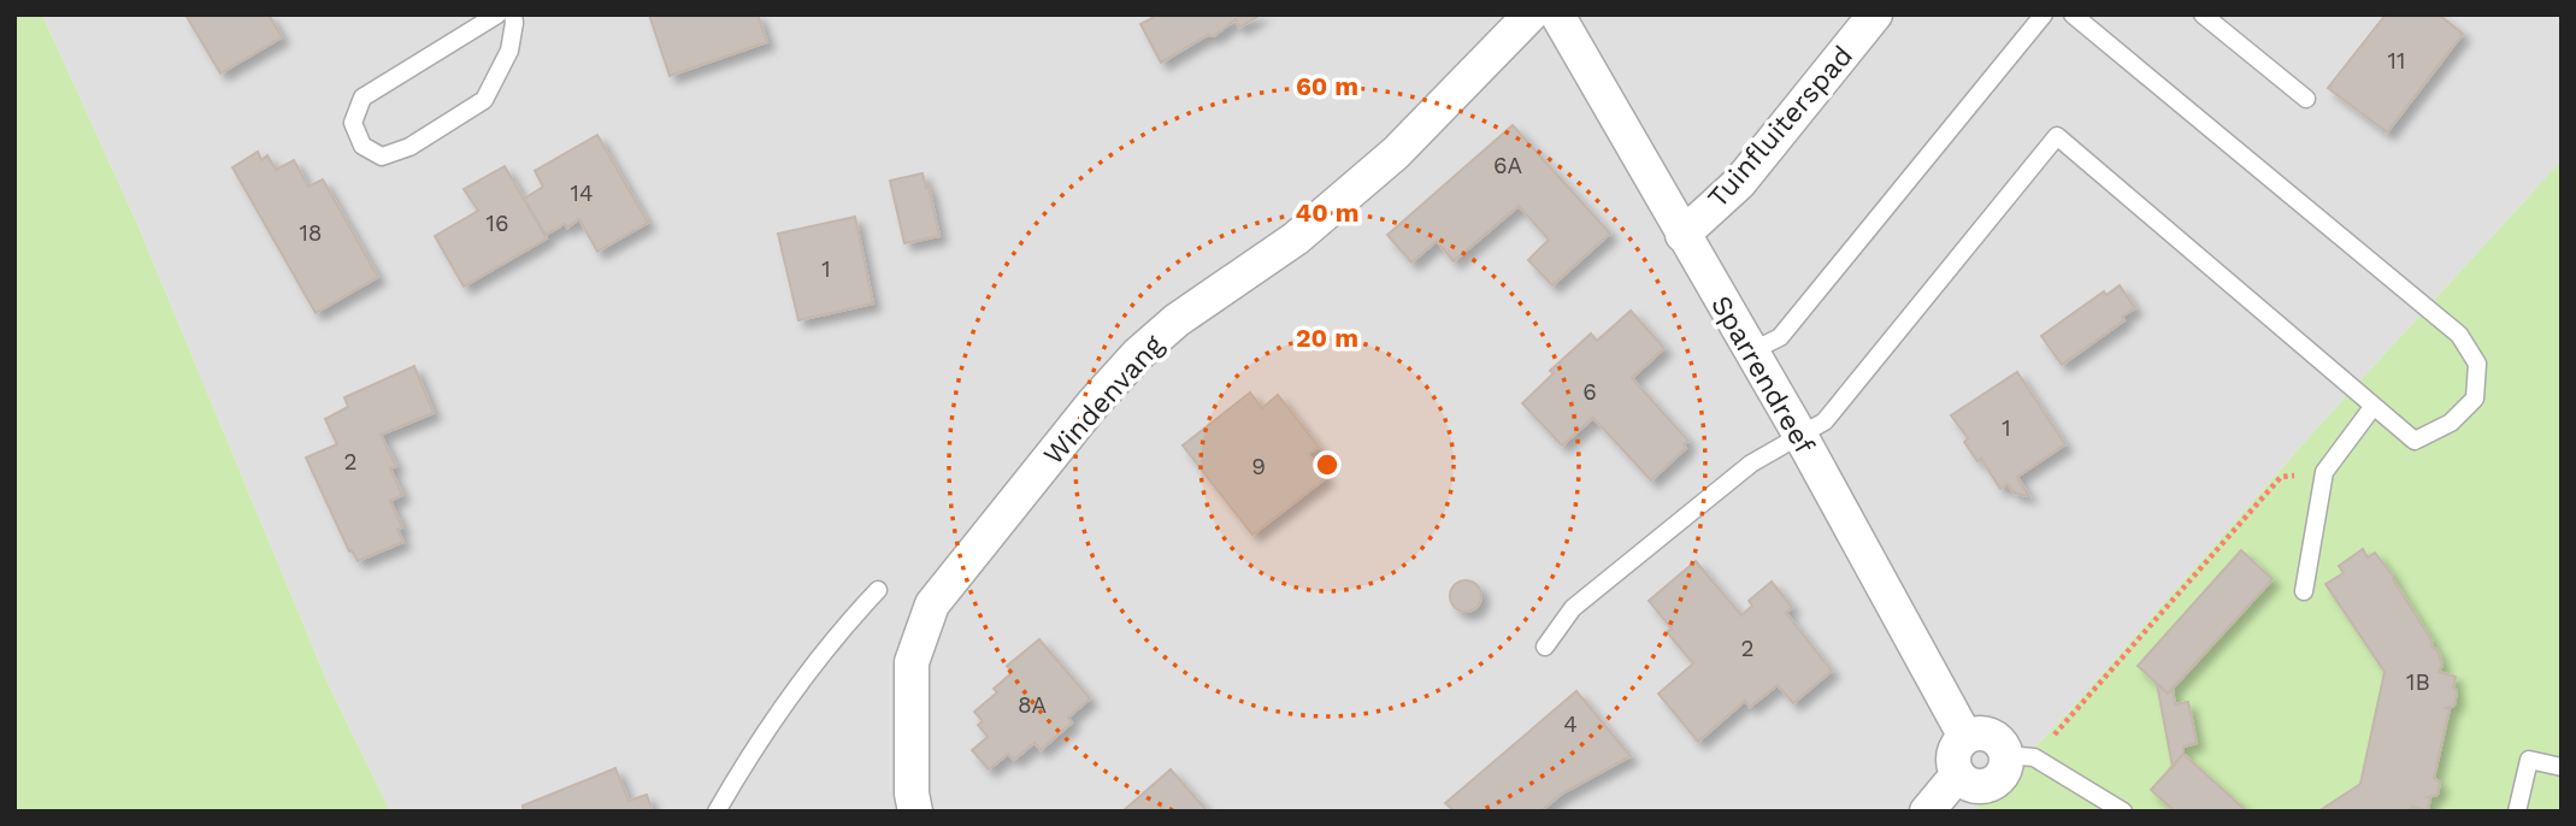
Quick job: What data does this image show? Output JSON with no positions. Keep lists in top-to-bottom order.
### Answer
{
  "streets": {
    "street": ["Tuinfluiterspad", "Sparrendreef", "Windenvang"]
  },
  "crossings": [
    ["Tuinfluiterspad", "Sparrendreef"]
  ],
  "house_numbers": [
    "11",
    "6A",
    "14",
    "16",
    "18",
    "1",
    "6",
    "1",
    "2",
    "9",
    "2",
    "1B",
    "8A",
    "4"
  ],
  "rings": ["60 m", "40 m", "20 m"]
}
